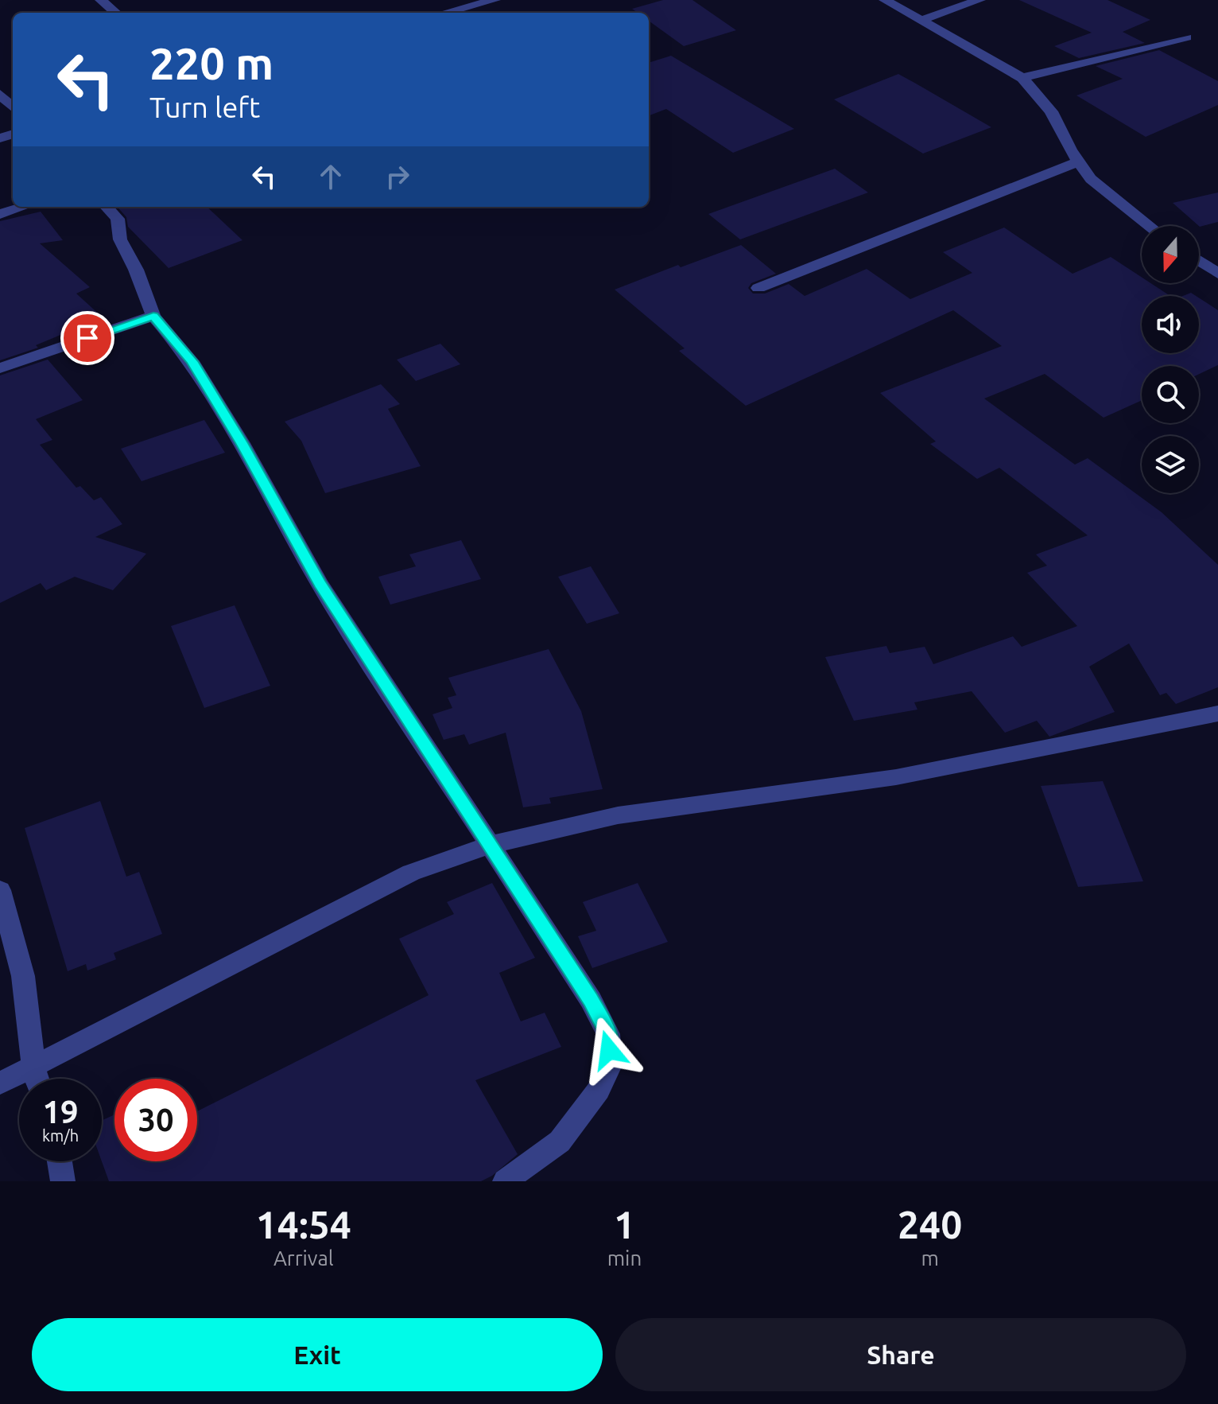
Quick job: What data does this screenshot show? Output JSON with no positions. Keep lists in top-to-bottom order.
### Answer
{
  "north": "bottom",
  "page": {
    "turn": ["220 m", "Turn left"],
    "speed": "19 km/h",
    "limit": "30",
    "eta": [
      "14:54",
      "Arrival",
      "1",
      "min",
      "240",
      "m"
    ],
    "buttons": ["Exit", "Share"]
  }
}
